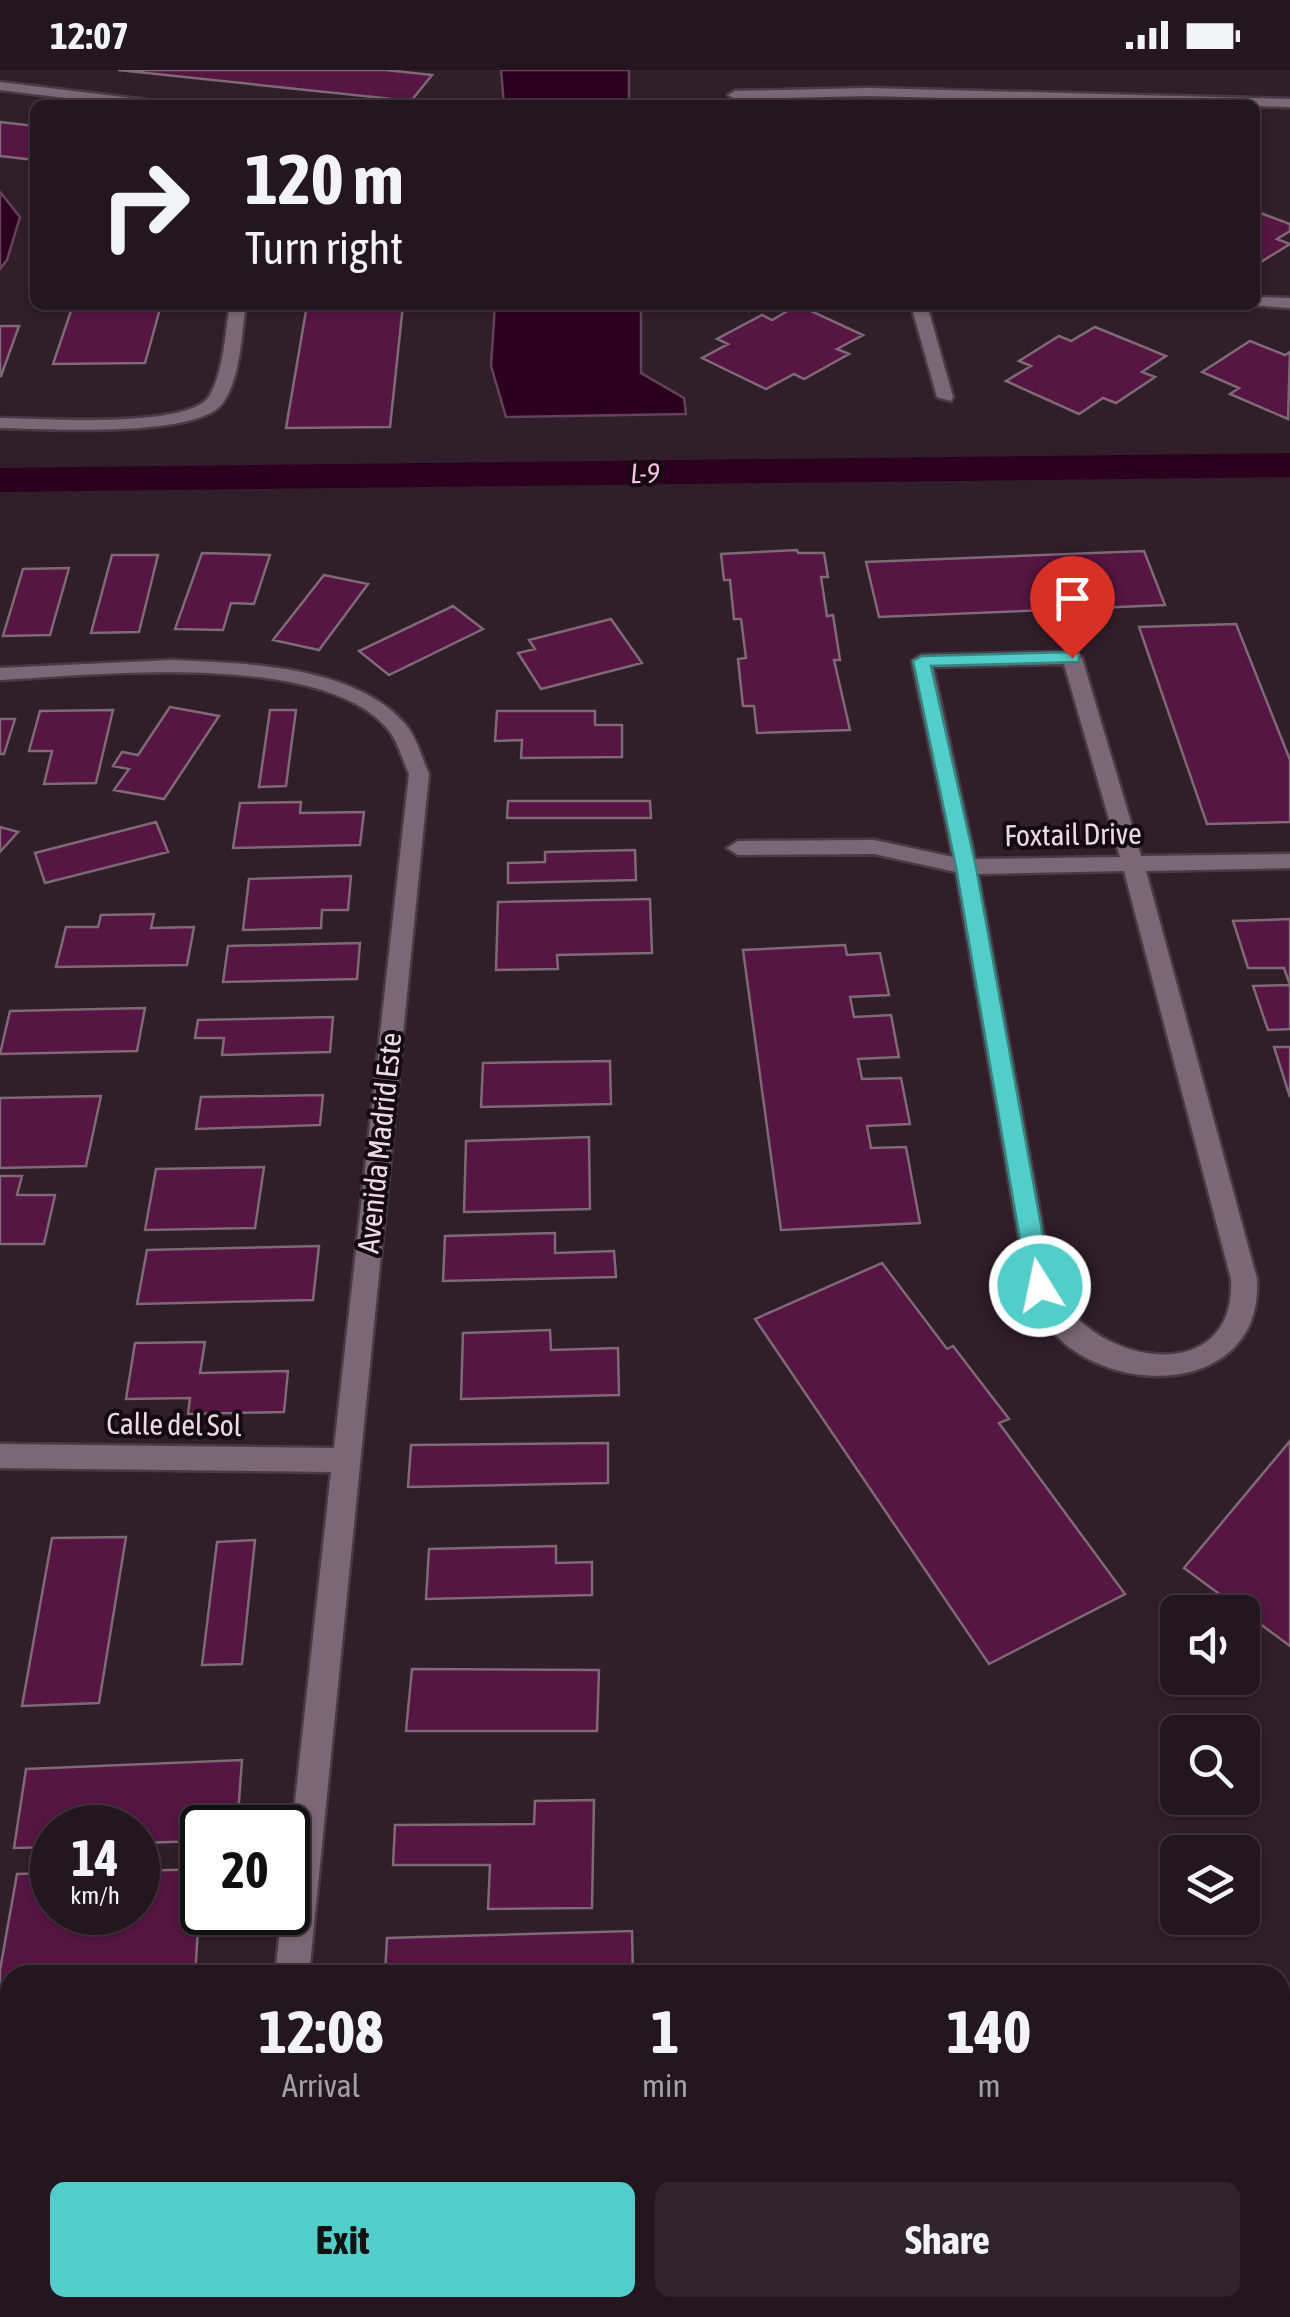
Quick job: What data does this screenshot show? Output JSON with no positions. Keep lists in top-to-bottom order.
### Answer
{
  "streets": {
    "street": ["Foxtail Drive", "Avenida Madrid Este", "Calle del Sol"]
  },
  "crossings": [
    ["Avenida Madrid Este", "Calle del Sol"]
  ],
  "water": ["L-9"],
  "page": {
    "status": "12:07",
    "turn": ["120 m", "Turn right"],
    "speed": "14 km/h",
    "limit": "20",
    "eta": [
      "12:08",
      "Arrival",
      "1",
      "min",
      "140",
      "m"
    ],
    "buttons": ["Exit", "Share"]
  }
}
